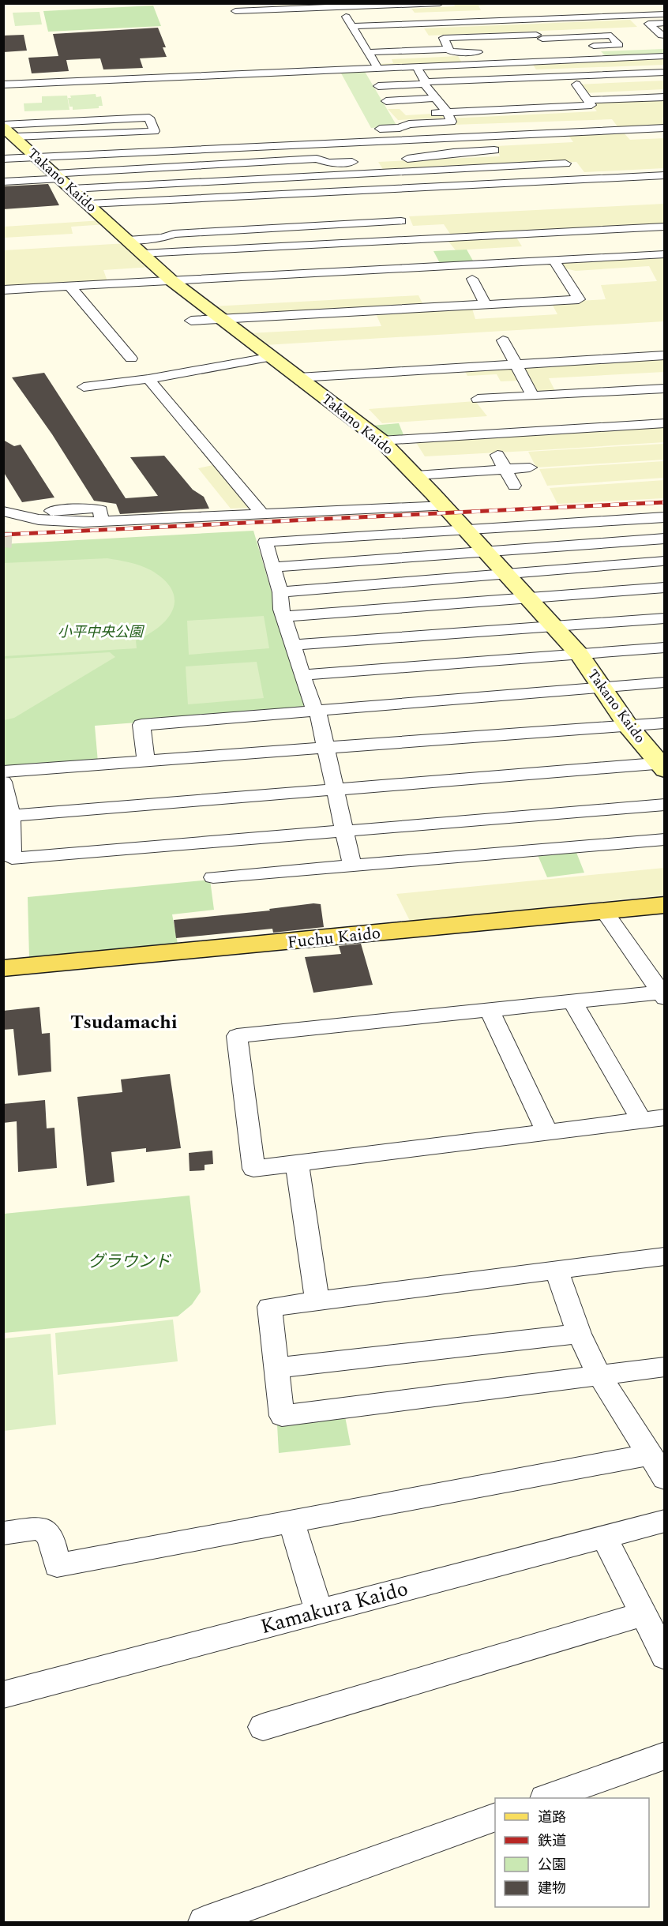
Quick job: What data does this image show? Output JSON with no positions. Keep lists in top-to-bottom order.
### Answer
{
  "streets": {
    "main road": ["Fuchu Kaido"],
    "street": ["Takano Kaido", "Kamakura Kaido"]
  },
  "districts": ["Tsudamachi"],
  "parks": ["小平中央公園", "グラウンド"],
  "legend": [
    "道路",
    "鉄道",
    "公園",
    "建物"
  ]
}
